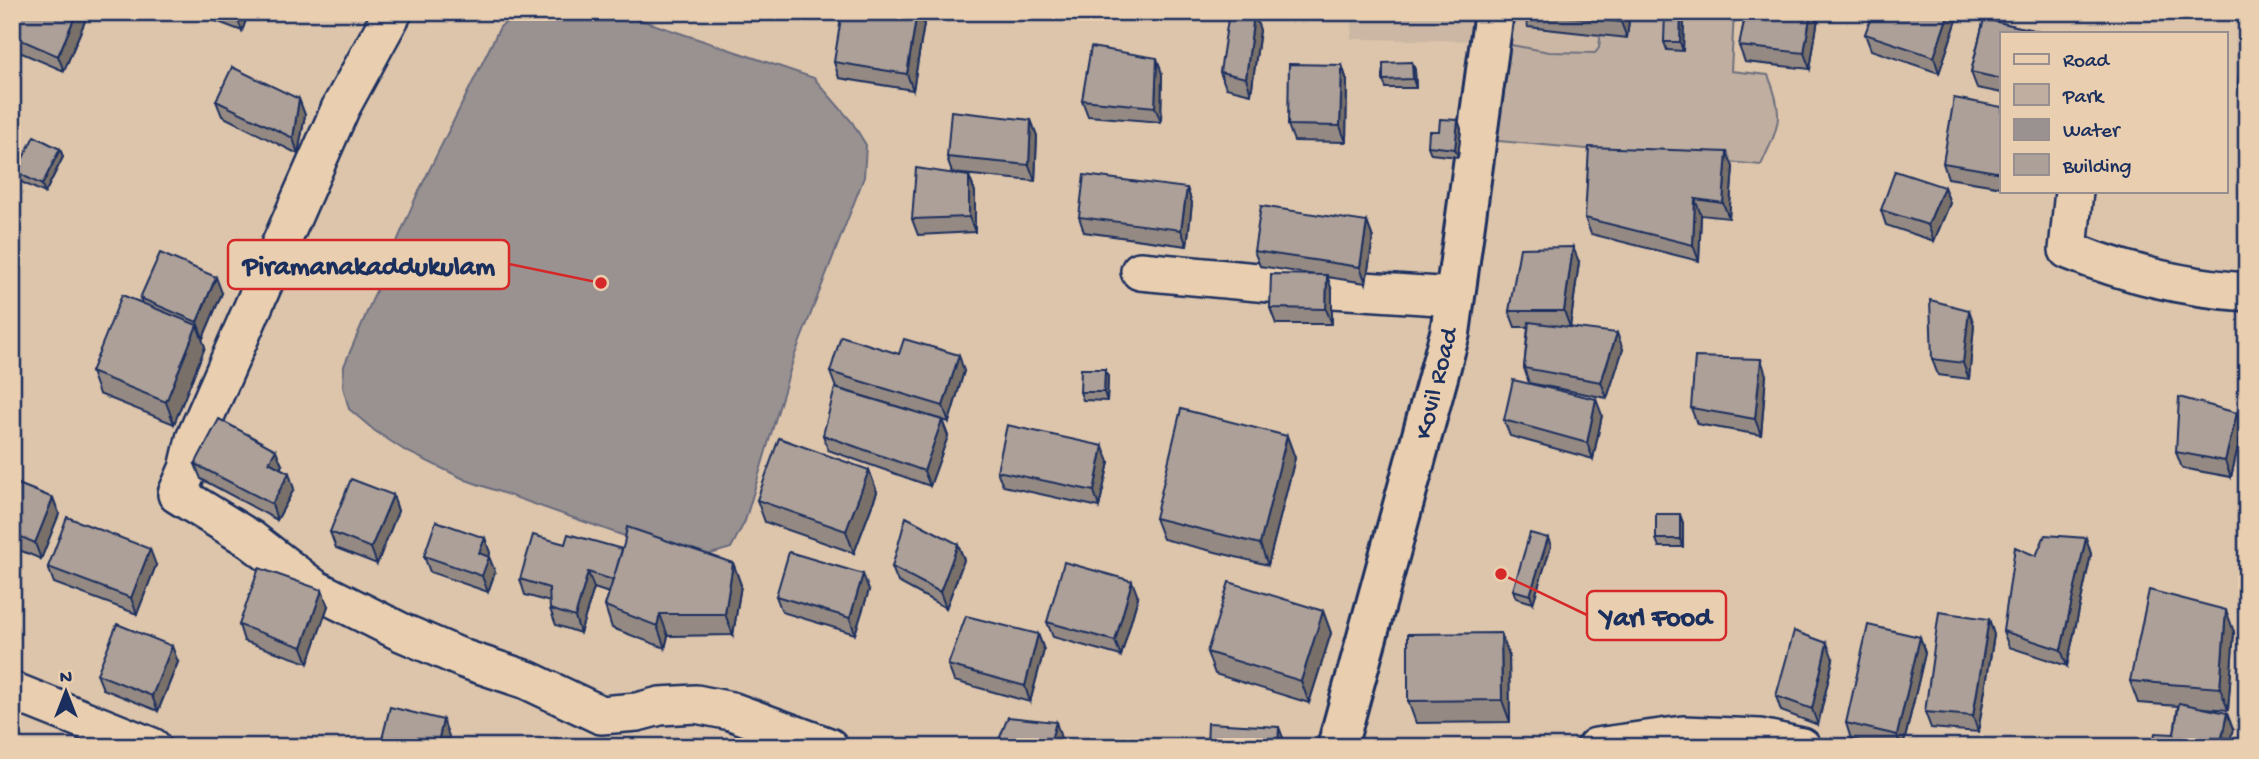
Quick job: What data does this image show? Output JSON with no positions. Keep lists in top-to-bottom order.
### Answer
{
  "streets": {
    "street": ["Kovil Road"]
  },
  "places": ["Piramanakaddukulam", "Yarl Food"],
  "legend": [
    "Road",
    "Park",
    "Water",
    "Building"
  ],
  "north": "top"
}
